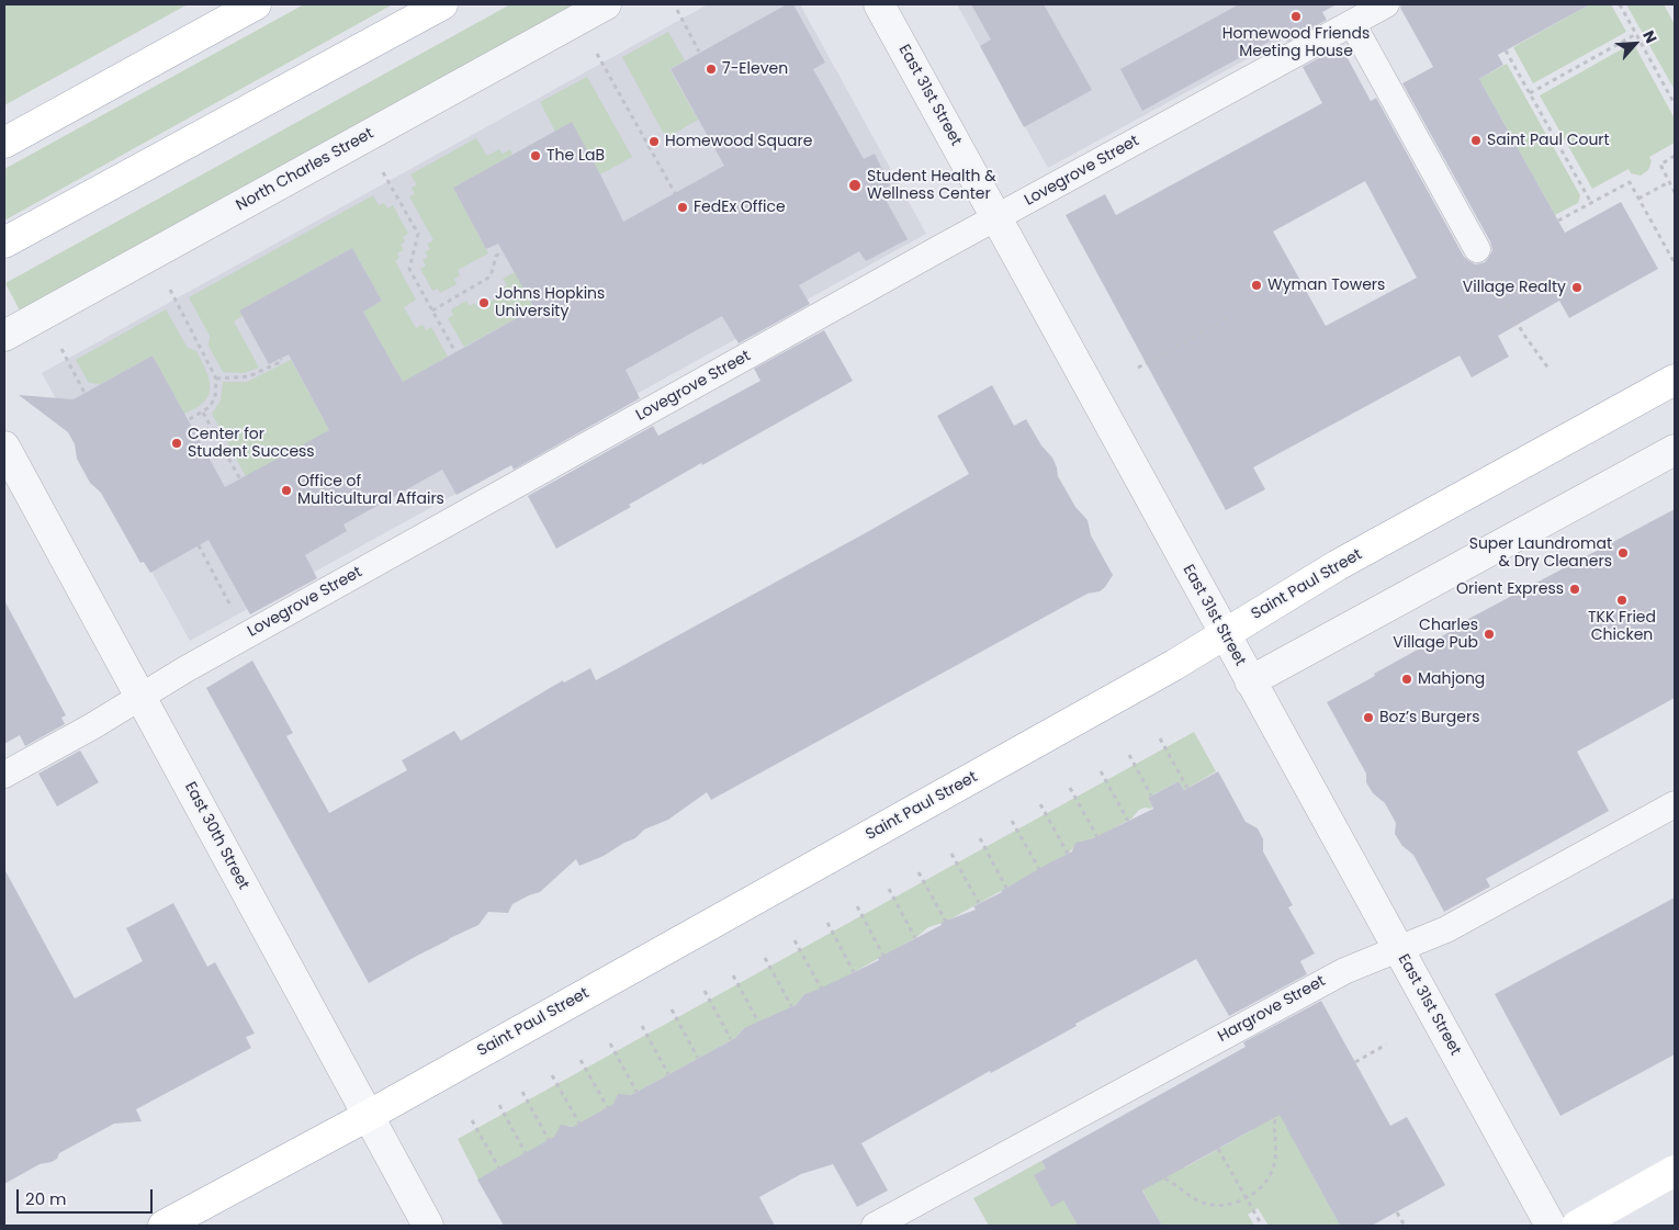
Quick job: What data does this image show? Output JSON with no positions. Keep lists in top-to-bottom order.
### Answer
{
  "streets": {
    "main road": ["Saint Paul Street"],
    "street": ["East 31st Street", "North Charles Street", "East 30th Street"],
    "lane": ["Lovegrove Street", "Hargrove Street"]
  },
  "crossings": [
    ["East 31st Street", "Lovegrove Street"],
    ["East 31st Street", "Saint Paul Street"],
    ["East 31st Street", "Hargrove Street"],
    ["Lovegrove Street", "East 30th Street"],
    ["Saint Paul Street", "East 30th Street"]
  ],
  "places": [
    "Homewood Friends Meeting House",
    "7-Eleven",
    "Saint Paul Court",
    "Homewood Square",
    "The LaB",
    "Student Health & Wellness Center",
    "FedEx Office",
    "Wyman Towers",
    "Village Realty",
    "Johns Hopkins University",
    "Center for Student Success",
    "Office of Multicultural Affairs",
    "Super Laundromat & Dry Cleaners",
    "Orient Express",
    "TKK Fried Chicken",
    "Charles Village Pub",
    "Mahjong",
    "Boz’s Burgers"
  ],
  "scale_bar": "20 m",
  "north": "top right"
}
